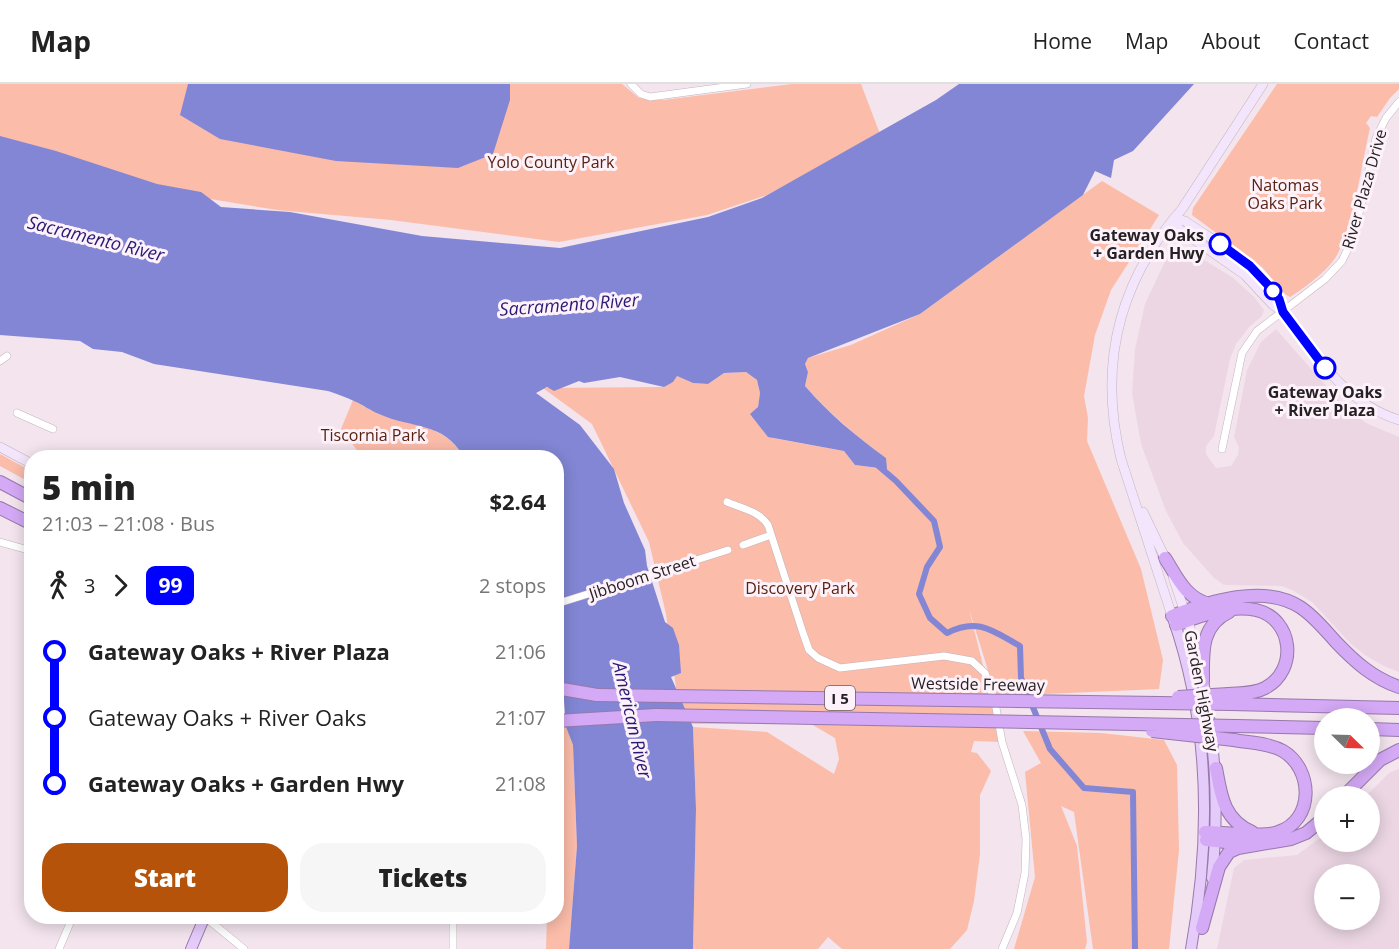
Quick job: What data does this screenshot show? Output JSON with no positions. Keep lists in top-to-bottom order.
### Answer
{
  "streets": {
    "highway": ["Westside Freeway", "I 5"],
    "main road": ["Garden Highway"],
    "street": ["River Plaza Drive", "Jibboom Street"]
  },
  "water": ["Sacramento River", "American River"],
  "parks": [
    "Yolo County Park",
    "Natomas Oaks Park",
    "Tiscornia Park",
    "Discovery Park"
  ],
  "places": ["Gateway Oaks + Garden Hwy", "Gateway Oaks + River Plaza"],
  "lines": ["bus line 99"],
  "north": "bottom right",
  "page": {
    "header": "Map",
    "nav": [
      "Home",
      "Map",
      "About",
      "Contact"
    ],
    "heading": ["5 min", "21:03 – 21:08 · Bus", "$2.64"],
    "legs": ["3", "99", "2 stops"],
    "list": [
      {
        "name": "Gateway Oaks + River Plaza",
        "value": "21:06"
      },
      {
        "name": "Gateway Oaks + River Oaks",
        "value": "21:07"
      },
      {
        "name": "Gateway Oaks + Garden Hwy",
        "value": "21:08"
      }
    ],
    "map_buttons": ["+", "−"],
    "buttons": ["Start", "Tickets"]
  }
}
